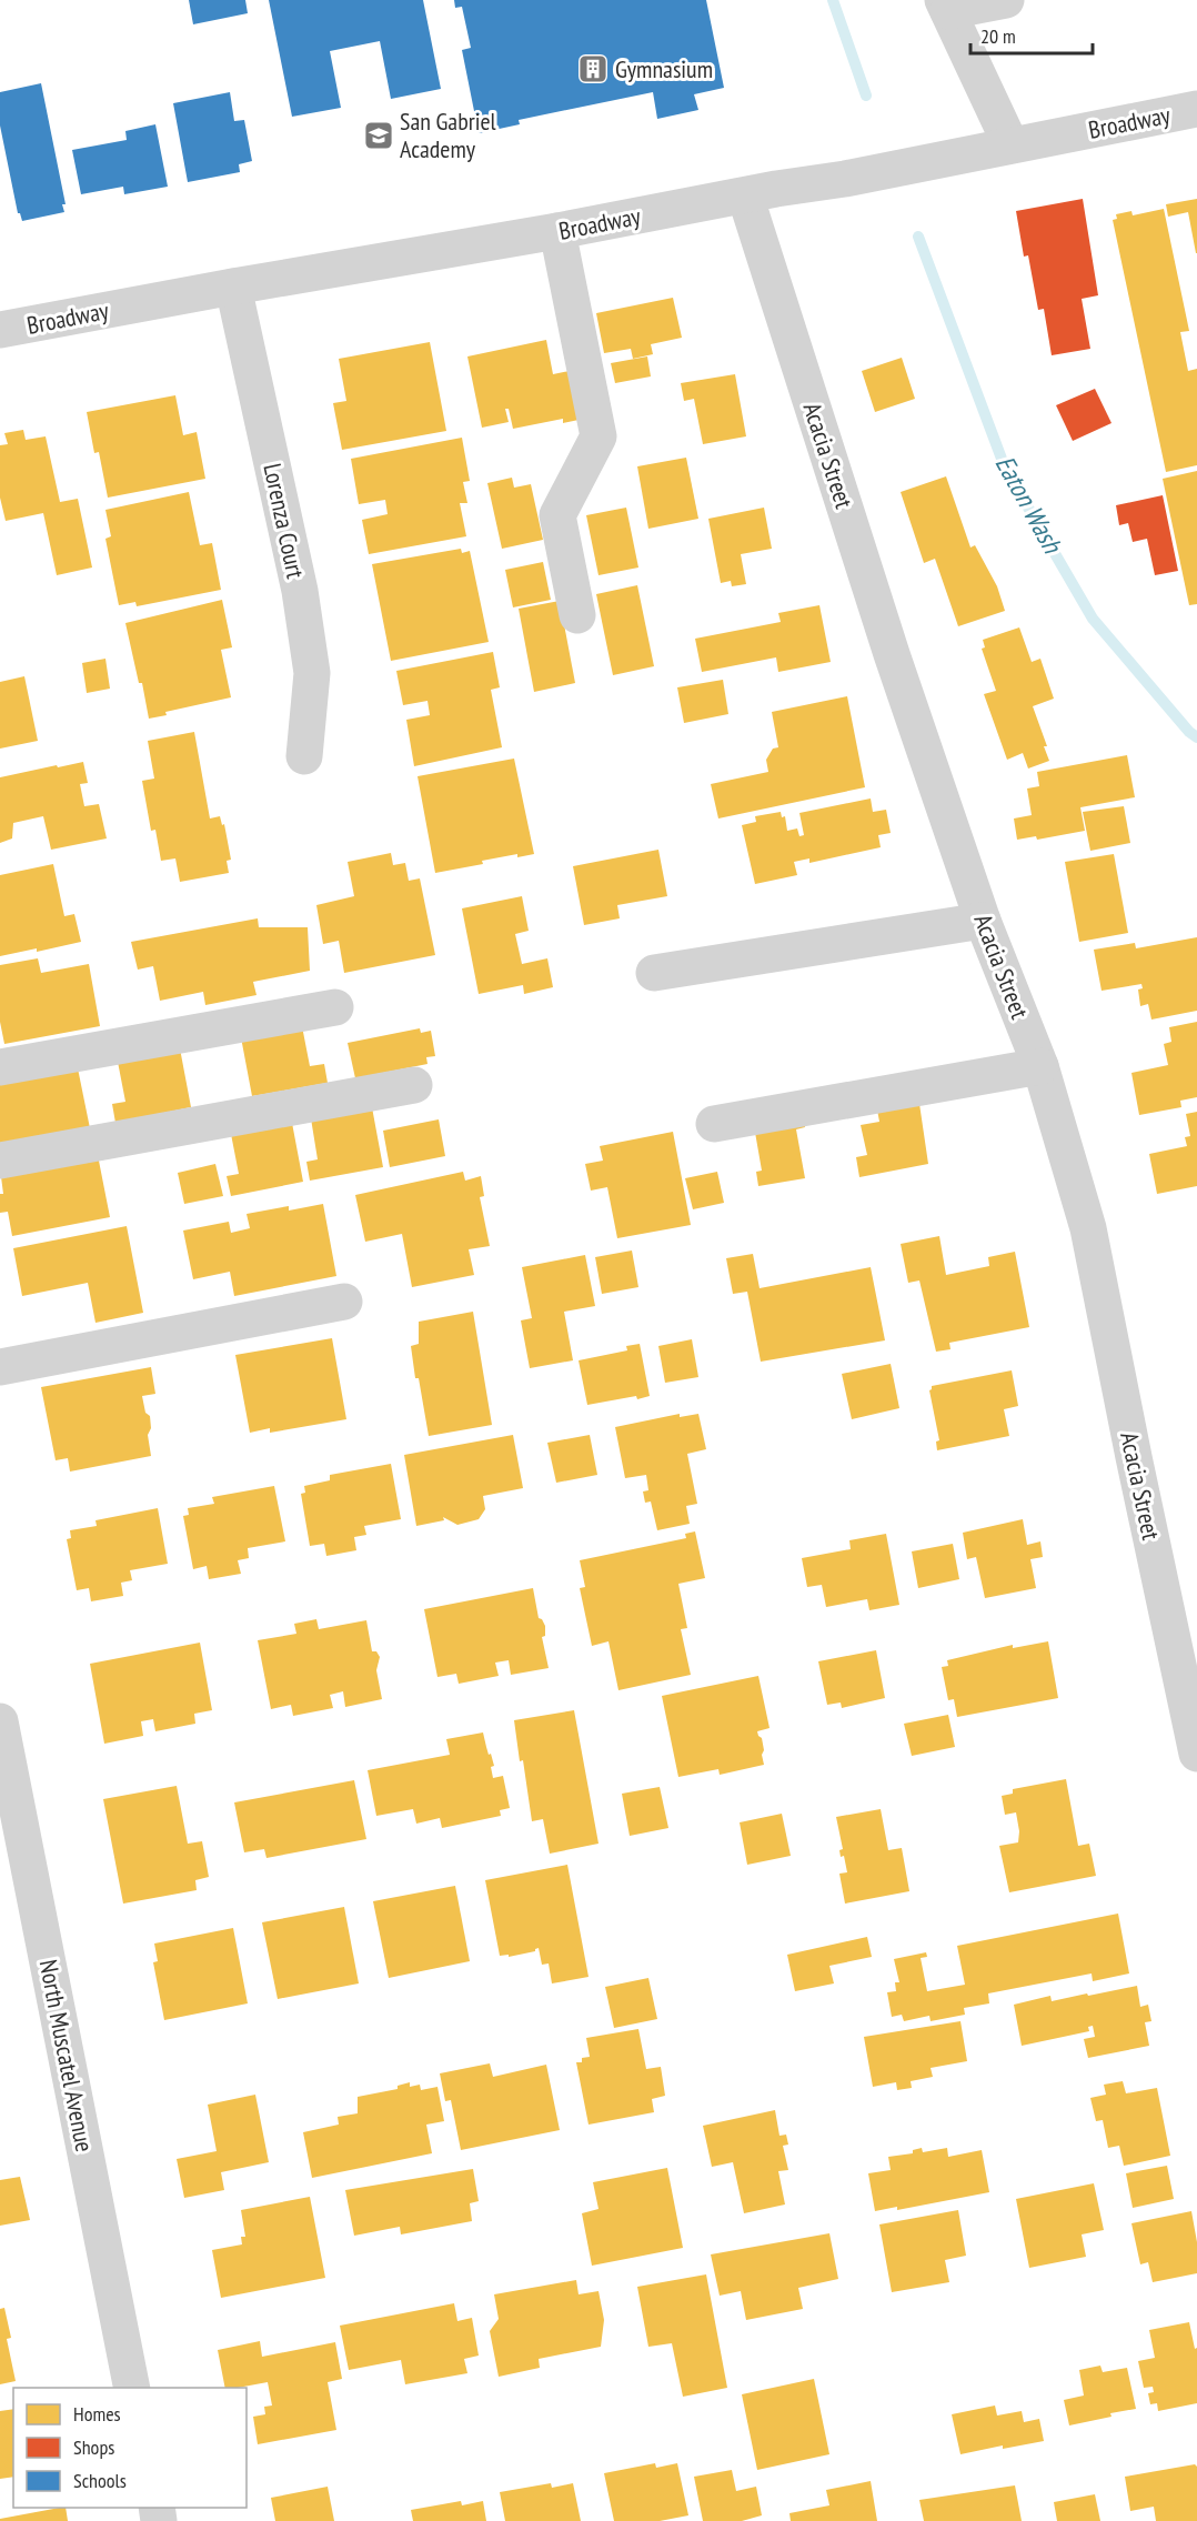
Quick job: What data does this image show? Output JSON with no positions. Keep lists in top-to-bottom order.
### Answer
{
  "streets": {
    "street": [
      "Broadway",
      "Acacia Street",
      "Lorenza Court",
      "North Muscatel Avenue"
    ]
  },
  "crossings": [
    ["Broadway", "Acacia Street"],
    ["Broadway", "Lorenza Court"]
  ],
  "water": ["Eaton Wash"],
  "places": {
    "building": ["Gymnasium"],
    "school or university": ["San Gabriel Academy"]
  },
  "legend": ["Homes", "Shops", "Schools"],
  "scale_bar": "20 m"
}
